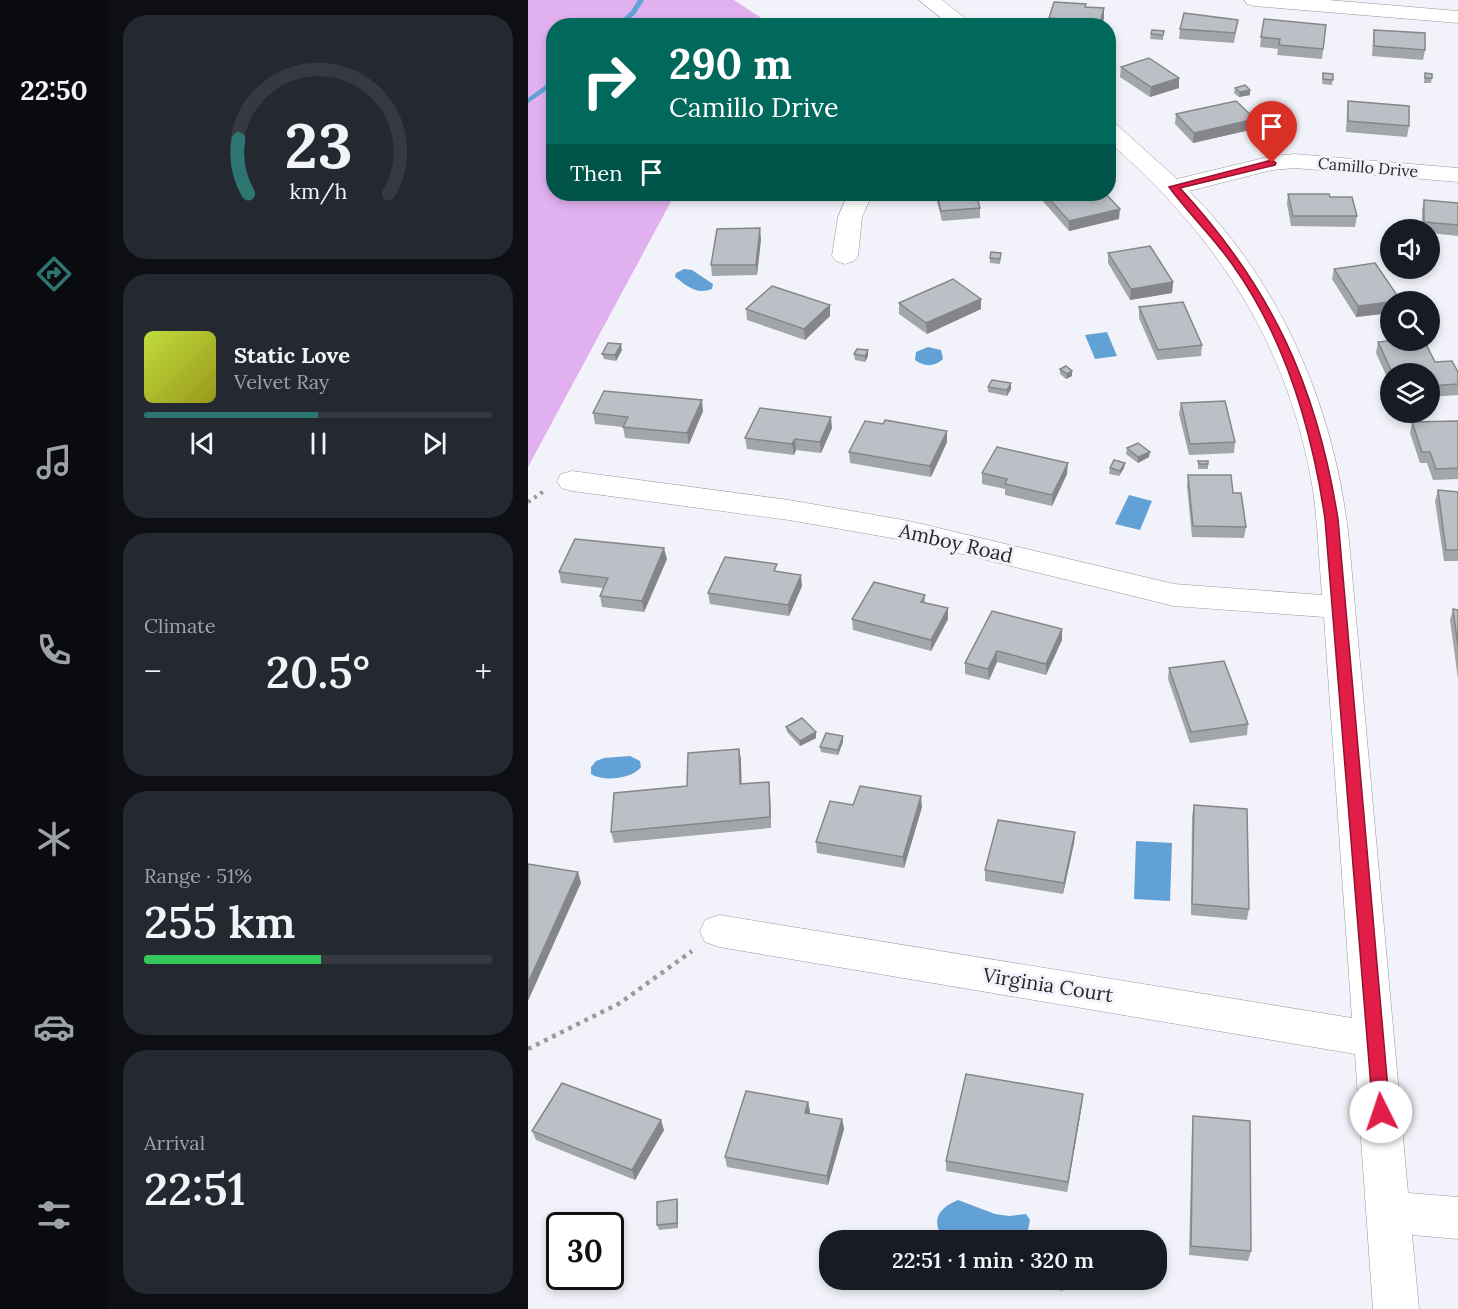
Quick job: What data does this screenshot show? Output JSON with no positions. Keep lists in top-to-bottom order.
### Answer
{
  "streets": {
    "street": ["Camillo Drive", "Amboy Road", "Virginia Court"]
  },
  "page": {
    "tabs": "22:50",
    "turn": ["290 m", "Camillo Drive"],
    "then": "Then",
    "song": ["Static Love", "Velvet Ray"],
    "tile": [
      "Climate",
      ["Range · 51%", "255 km"],
      ["Arrival", "22:51"]
    ],
    "heat": ["−", "20.5°", "+"],
    "limit": "30",
    "trip": "22:51 · 1 min · 320 m",
    "gauge": ["23", "km/h"]
  }
}
